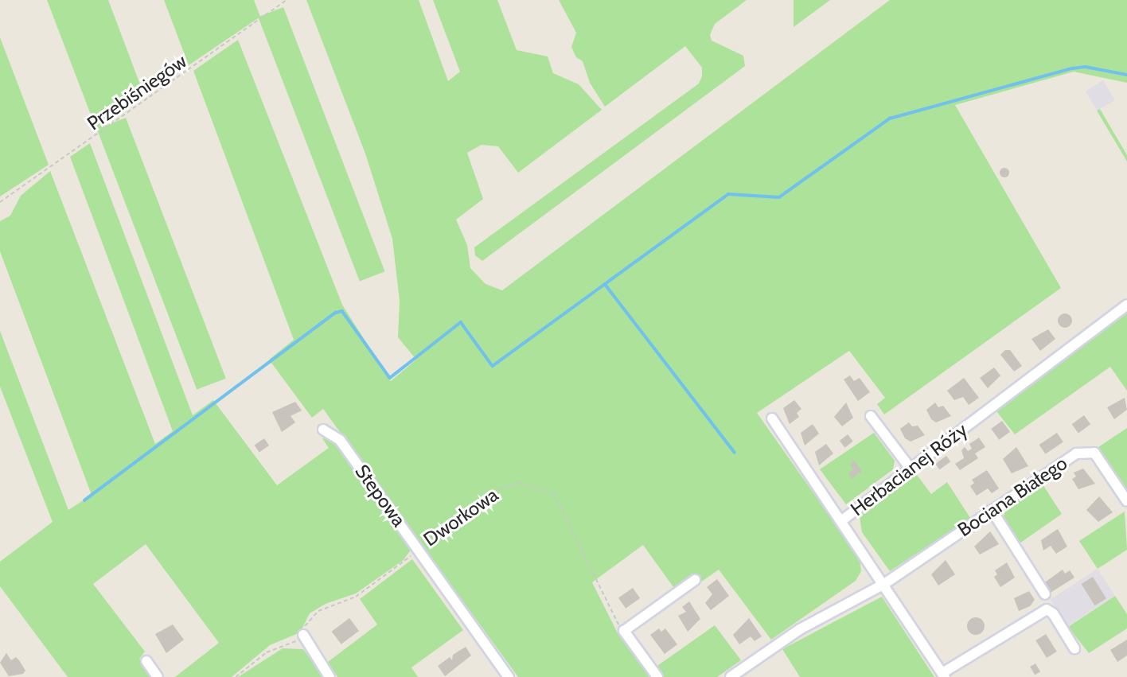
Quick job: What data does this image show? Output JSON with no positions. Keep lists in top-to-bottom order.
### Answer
{
  "streets": {
    "street": ["Herbacianej Róży", "Stepowa", "Bociana Białego"],
    "path": ["Przebiśniegów", "Dworkowa"]
  },
  "crossings": [
    ["Herbacianej Róży", "Bociana Białego"],
    ["Stepowa", "Dworkowa"]
  ]
}
